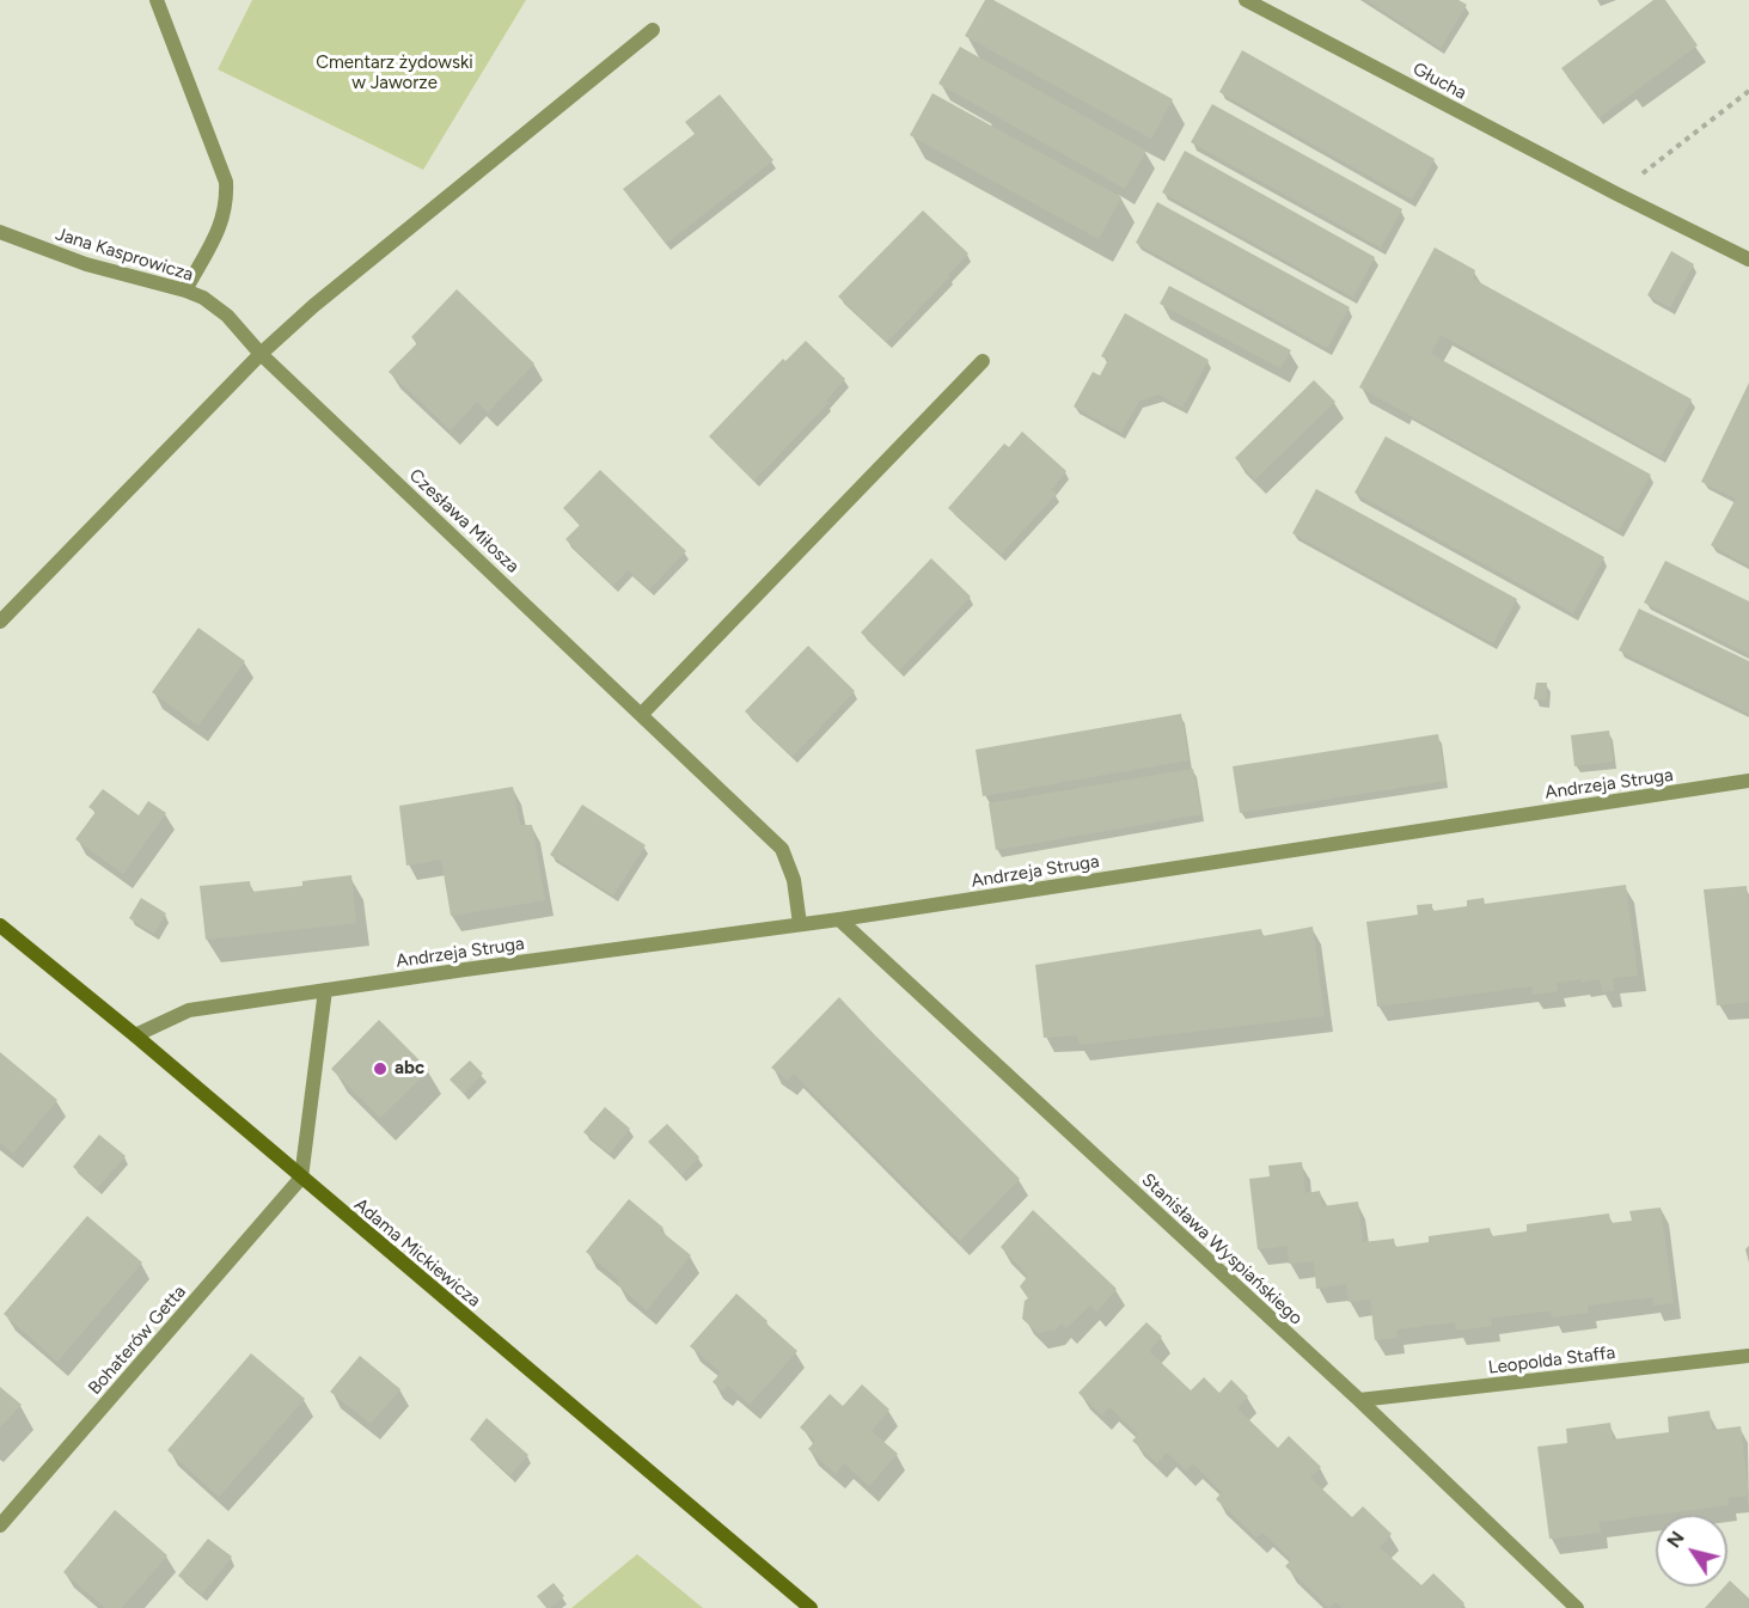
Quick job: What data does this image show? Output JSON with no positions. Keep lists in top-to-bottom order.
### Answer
{
  "streets": {
    "main road": ["Adama Mickiewicza"],
    "street": [
      "Głucha",
      "Jana Kasprowicza",
      "Czesława Miłosza",
      "Andrzeja Struga",
      "Stanisława Wyspiańskiego",
      "Bohaterów Getta",
      "Leopolda Staffa"
    ]
  },
  "crossings": [
    ["Jana Kasprowicza", "Czesława Miłosza"],
    ["Czesława Miłosza", "Andrzeja Struga"],
    ["Andrzeja Struga", "Stanisława Wyspiańskiego"],
    ["Andrzeja Struga", "Adama Mickiewicza"],
    ["Stanisława Wyspiańskiego", "Leopolda Staffa"],
    ["Adama Mickiewicza", "Bohaterów Getta"]
  ],
  "parks": ["Cmentarz żydowski w Jaworze"],
  "places": ["abc"],
  "north": "top left"
}
